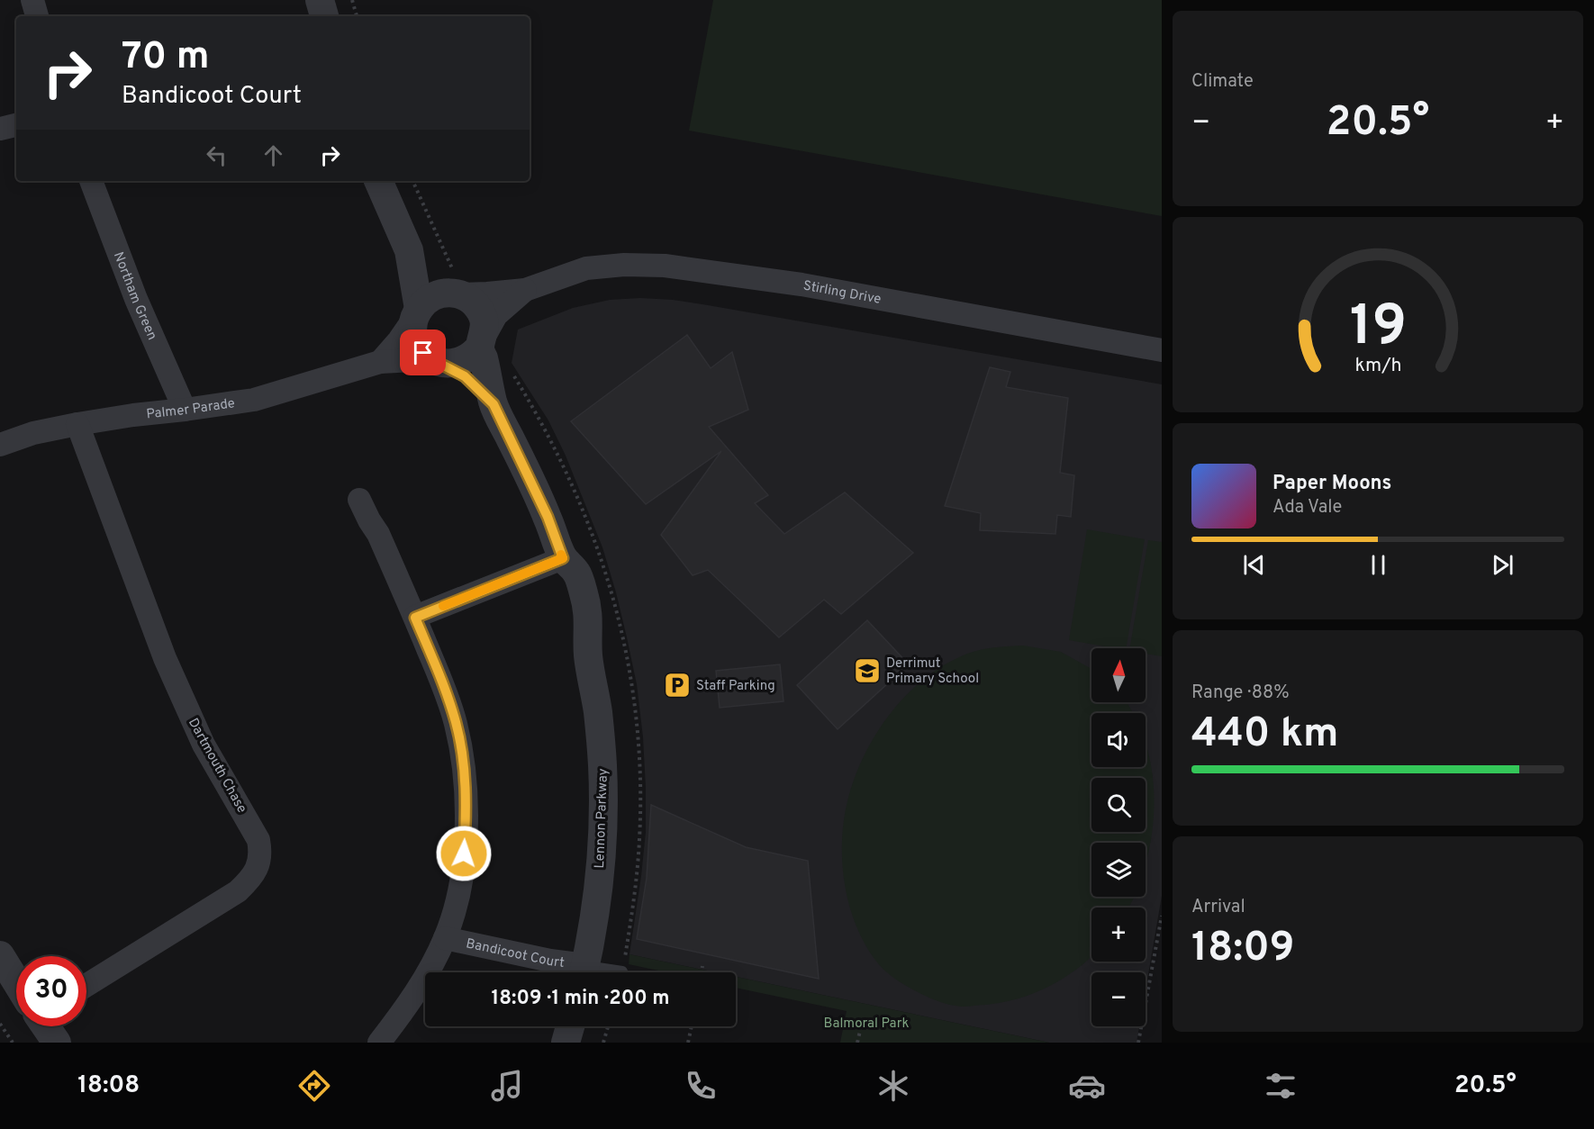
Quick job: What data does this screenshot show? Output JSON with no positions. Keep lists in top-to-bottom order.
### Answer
{
  "streets": {
    "street": [
      "Stirling Drive",
      "Northam Green",
      "Palmer Parade",
      "Dartmouth Chase",
      "Lennon Parkway",
      "Bandicoot Court"
    ]
  },
  "crossings": [
    ["Stirling Drive", "Palmer Parade"],
    ["Stirling Drive", "Lennon Parkway"],
    ["Northam Green", "Palmer Parade"],
    ["Palmer Parade", "Dartmouth Chase"],
    ["Palmer Parade", "Lennon Parkway"]
  ],
  "parks": ["Balmoral Park"],
  "places": {
    "school or university": ["Derrimut Primary School"],
    "parking": ["Staff Parking"]
  },
  "north": "top",
  "page": {
    "tile": [
      "Climate",
      ["Range · 88%", "440 km"],
      ["Arrival", "18:09"]
    ],
    "turn": ["70 m", "Bandicoot Court"],
    "heat": ["−", "20.5°", "+"],
    "song": ["Paper Moons", "Ada Vale"],
    "map_buttons": ["+", "−"],
    "limit": "30",
    "trip": "18:09 · 1 min · 200 m",
    "tabs": ["18:08", "20.5°"],
    "gauge": ["19", "km/h"]
  }
}
